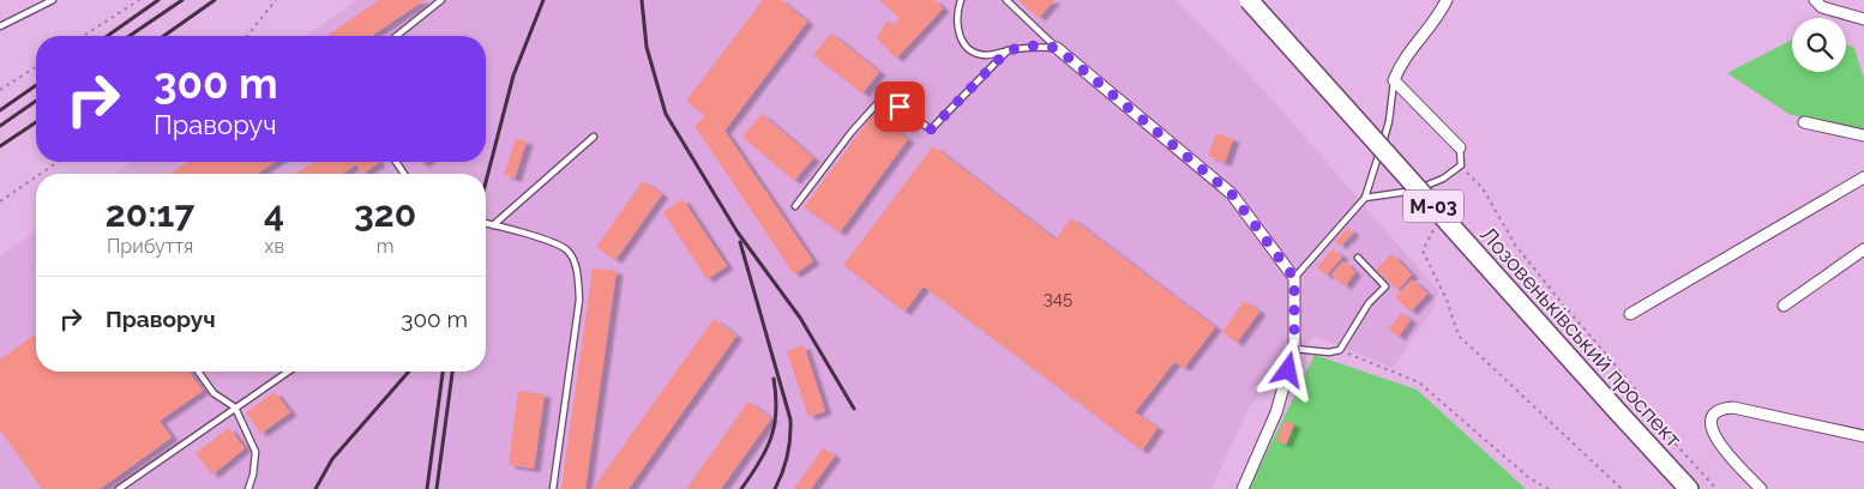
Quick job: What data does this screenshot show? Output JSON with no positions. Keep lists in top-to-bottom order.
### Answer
{
  "streets": {
    "highway": ["М-03", "Лозовеньківський проспект"]
  },
  "house_numbers": ["345"],
  "page": {
    "turn": ["300 m", "Праворуч"],
    "eta": [
      "20:17",
      "Прибуття",
      "4",
      "хв",
      "320",
      "m"
    ],
    "list": [
      {
        "name": "Праворуч",
        "value": "300 m"
      }
    ]
  }
}
